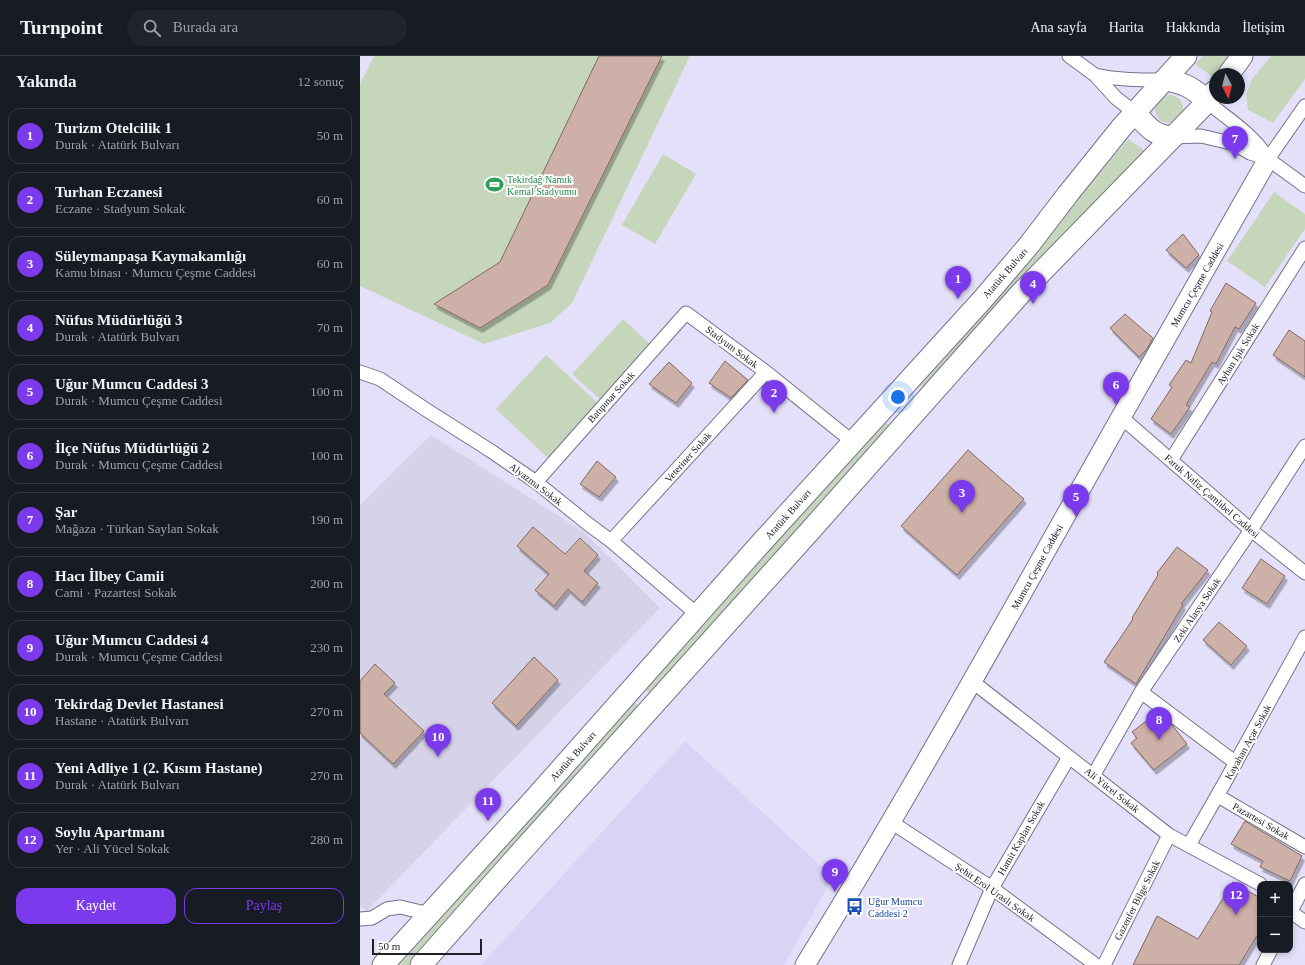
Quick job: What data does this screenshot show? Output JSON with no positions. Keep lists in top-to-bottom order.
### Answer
{
  "streets": {
    "main road": ["Atatürk Bulvarı"],
    "street": [
      "Mumcu Çeşme Caddesi",
      "Stadyum Sokak",
      "Ayhan Işık Sokak",
      "Batıpınar Sokak",
      "Veteriner Sokak",
      "Alyazma Sokak",
      "Faruk Nafiz Çamlıbel Caddesi",
      "Zeki Alasya Sokak",
      "Kayahan Açar Sokak",
      "Ali Yücel Sokak",
      "Pazartesi Sokak",
      "Hamit Kaplan Sokak",
      "Şehit Erol Uraslı Sokak",
      "Gazenfer Bilge Sokak"
    ]
  },
  "crossings": [
    ["Atatürk Bulvarı", "Stadyum Sokak"],
    ["Atatürk Bulvarı", "Alyazma Sokak"],
    ["Mumcu Çeşme Caddesi", "Faruk Nafiz Çamlıbel Caddesi"],
    ["Mumcu Çeşme Caddesi", "Ali Yücel Sokak"],
    ["Mumcu Çeşme Caddesi", "Şehit Erol Uraslı Sokak"],
    ["Stadyum Sokak", "Batıpınar Sokak"],
    ["Stadyum Sokak", "Veteriner Sokak"],
    ["Ayhan Işık Sokak", "Faruk Nafiz Çamlıbel Caddesi"],
    ["Batıpınar Sokak", "Alyazma Sokak"],
    ["Veteriner Sokak", "Alyazma Sokak"],
    ["Faruk Nafiz Çamlıbel Caddesi", "Zeki Alasya Sokak"],
    ["Zeki Alasya Sokak", "Ali Yücel Sokak"],
    ["Kayahan Açar Sokak", "Ali Yücel Sokak"],
    ["Kayahan Açar Sokak", "Pazartesi Sokak"],
    ["Ali Yücel Sokak", "Hamit Kaplan Sokak"],
    ["Ali Yücel Sokak", "Gazenfer Bilge Sokak"],
    ["Hamit Kaplan Sokak", "Şehit Erol Uraslı Sokak"]
  ],
  "places": {
    "sports": ["Tekirdağ Namık Kemal Stadyumu"],
    "bus stop": ["Uğur Mumcu Caddesi 2"]
  },
  "scale_bar": "50 m",
  "north": "bottom",
  "page": {
    "header": "Turnpoint",
    "search": "Burada ara",
    "nav": [
      "Ana sayfa",
      "Harita",
      "Hakkında",
      "İletişim"
    ],
    "heading": ["Yakında", "12 sonuç"],
    "list": [
      {
        "mark": "1",
        "name": "Turizm Otelcilik 1",
        "note": "Durak · Atatürk Bulvarı",
        "value": "50 m"
      },
      {
        "mark": "2",
        "name": "Turhan Eczanesi",
        "note": "Eczane · Stadyum Sokak",
        "value": "60 m"
      },
      {
        "mark": "3",
        "name": "Süleymanpaşa Kaymakamlığı",
        "note": "Kamu binası · Mumcu Çeşme Caddesi",
        "value": "60 m"
      },
      {
        "mark": "4",
        "name": "Nüfus Müdürlüğü 3",
        "note": "Durak · Atatürk Bulvarı",
        "value": "70 m"
      },
      {
        "mark": "5",
        "name": "Uğur Mumcu Caddesi 3",
        "note": "Durak · Mumcu Çeşme Caddesi",
        "value": "100 m"
      },
      {
        "mark": "6",
        "name": "İlçe Nüfus Müdürlüğü 2",
        "note": "Durak · Mumcu Çeşme Caddesi",
        "value": "100 m"
      },
      {
        "mark": "7",
        "name": "Şar",
        "note": "Mağaza · Türkan Saylan Sokak",
        "value": "190 m"
      },
      {
        "mark": "8",
        "name": "Hacı İlbey Camii",
        "note": "Cami · Pazartesi Sokak",
        "value": "200 m"
      },
      {
        "mark": "9",
        "name": "Uğur Mumcu Caddesi 4",
        "note": "Durak · Mumcu Çeşme Caddesi",
        "value": "230 m"
      },
      {
        "mark": "10",
        "name": "Tekirdağ Devlet Hastanesi",
        "note": "Hastane · Atatürk Bulvarı",
        "value": "270 m"
      },
      {
        "mark": "11",
        "name": "Yeni Adliye 1 (2. Kısım Hastane)",
        "note": "Durak · Atatürk Bulvarı",
        "value": "270 m"
      },
      {
        "mark": "12",
        "name": "Soylu Apartmanı",
        "note": "Yer · Ali Yücel Sokak",
        "value": "280 m"
      }
    ],
    "pins": [
      "7",
      "1",
      "4",
      "6",
      "2",
      "3",
      "5",
      "8",
      "10",
      "11",
      "9",
      "12"
    ],
    "buttons": ["Kaydet", "Paylaş"],
    "map_buttons": ["+", "−"],
    "scale": "50 m"
  }
}
